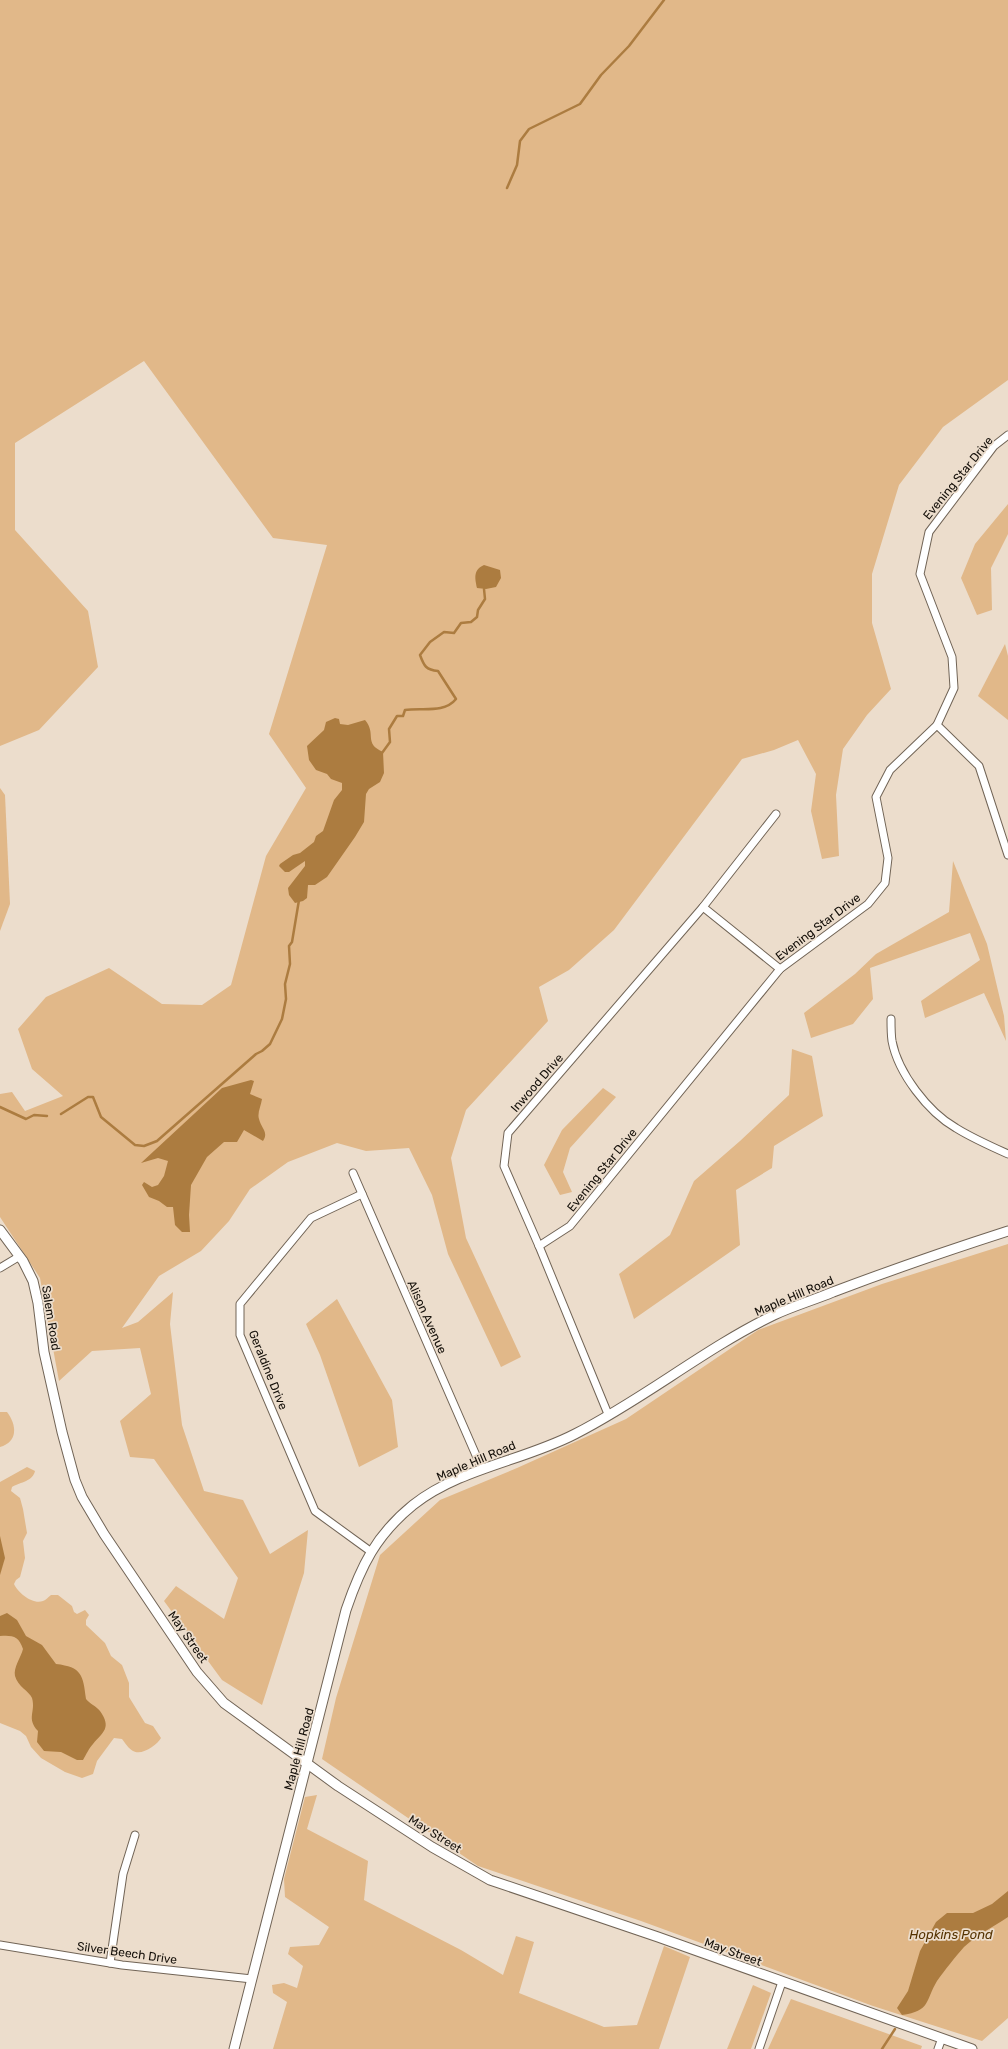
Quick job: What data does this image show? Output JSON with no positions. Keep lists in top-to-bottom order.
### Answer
{
  "streets": {
    "street": [
      "Evening Star Drive",
      "Inwood Drive",
      "Maple Hill Road",
      "Alison Avenue",
      "Salem Road",
      "Geraldine Drive",
      "May Street",
      "Silver Beech Drive"
    ]
  },
  "crossings": [
    ["Evening Star Drive", "Inwood Drive"],
    ["Inwood Drive", "Maple Hill Road"],
    ["Maple Hill Road", "Alison Avenue"],
    ["Maple Hill Road", "Geraldine Drive"],
    ["Maple Hill Road", "May Street"],
    ["Maple Hill Road", "Silver Beech Drive"],
    ["Alison Avenue", "Geraldine Drive"],
    ["Salem Road", "May Street"]
  ],
  "water": ["Hopkins Pond"]
}
